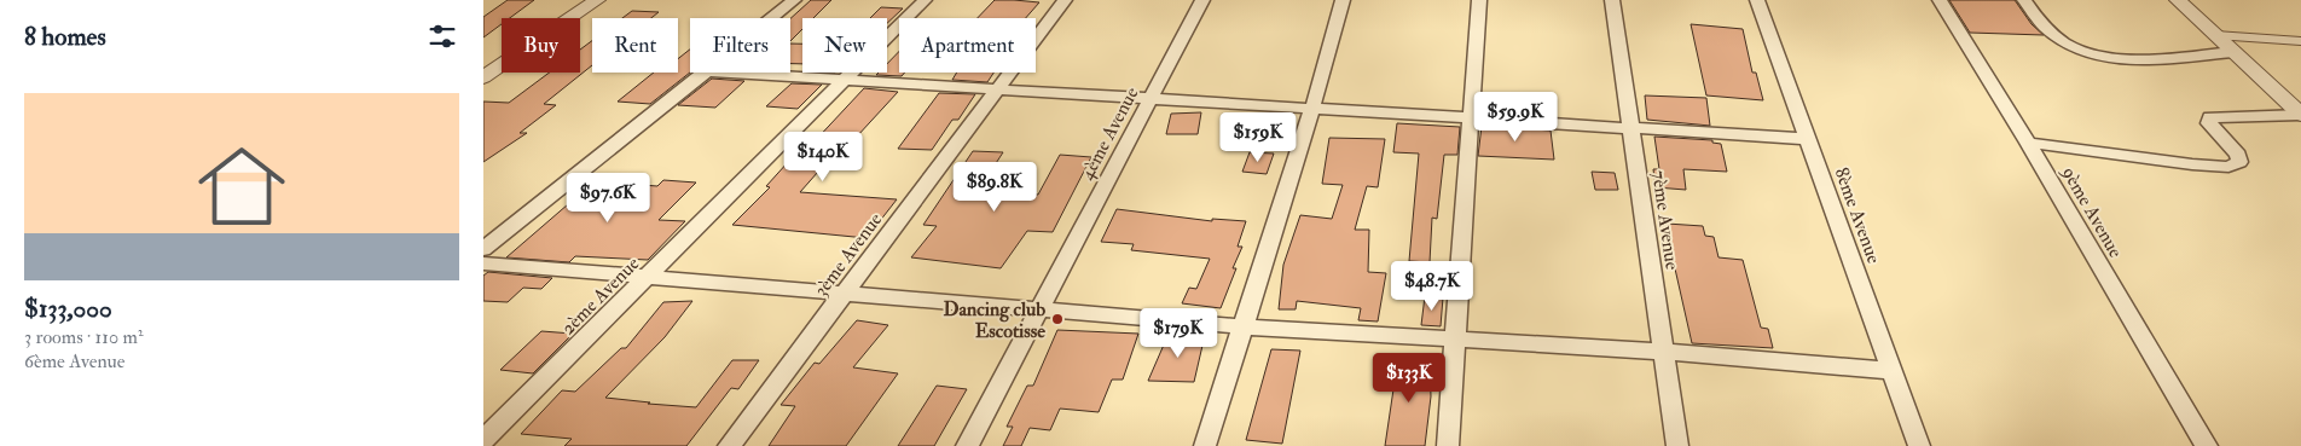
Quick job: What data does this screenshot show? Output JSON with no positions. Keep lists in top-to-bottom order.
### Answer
{
  "streets": {
    "street": [
      "4ème Avenue",
      "9ème Avenue",
      "8ème Avenue",
      "7ème Avenue",
      "3ème Avenue",
      "2ème Avenue"
    ]
  },
  "places": ["Dancing club Escotisse"],
  "page": {
    "heading": "8 homes",
    "chip": [
      "Buy",
      "Rent",
      "Filters",
      "New",
      "Apartment"
    ],
    "list": [
      {
        "name": "$133,000",
        "note": "3 rooms · 110 m² · 6ème Avenue"
      }
    ],
    "price": [
      "$59.9K",
      "$159K",
      "$140K",
      "$89.8K",
      "$97.6K",
      "$48.7K",
      "$179K",
      "$133K"
    ]
  }
}
